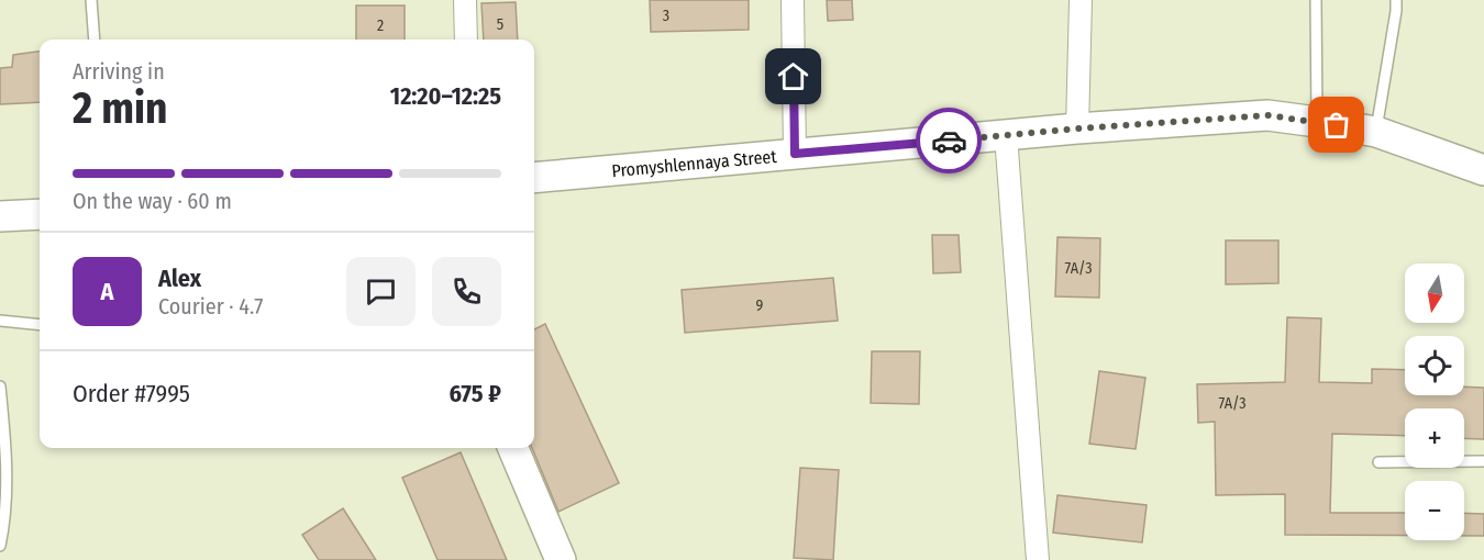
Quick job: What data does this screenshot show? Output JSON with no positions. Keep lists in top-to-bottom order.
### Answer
{
  "streets": {
    "main road": ["Promyshlennaya Street"]
  },
  "house_numbers": [
    "3",
    "5",
    "2",
    "7А/3",
    "9",
    "7А/3"
  ],
  "north": "bottom",
  "page": {
    "heading": ["2 min", "Arriving in", "12:20–12:25"],
    "panel": [
      "Alex",
      "Courier · 4.7",
      "Order #7995",
      "675 ₽"
    ],
    "bar": "On the way · 60 m",
    "round": "A",
    "map_buttons": ["+", "−"]
  }
}
